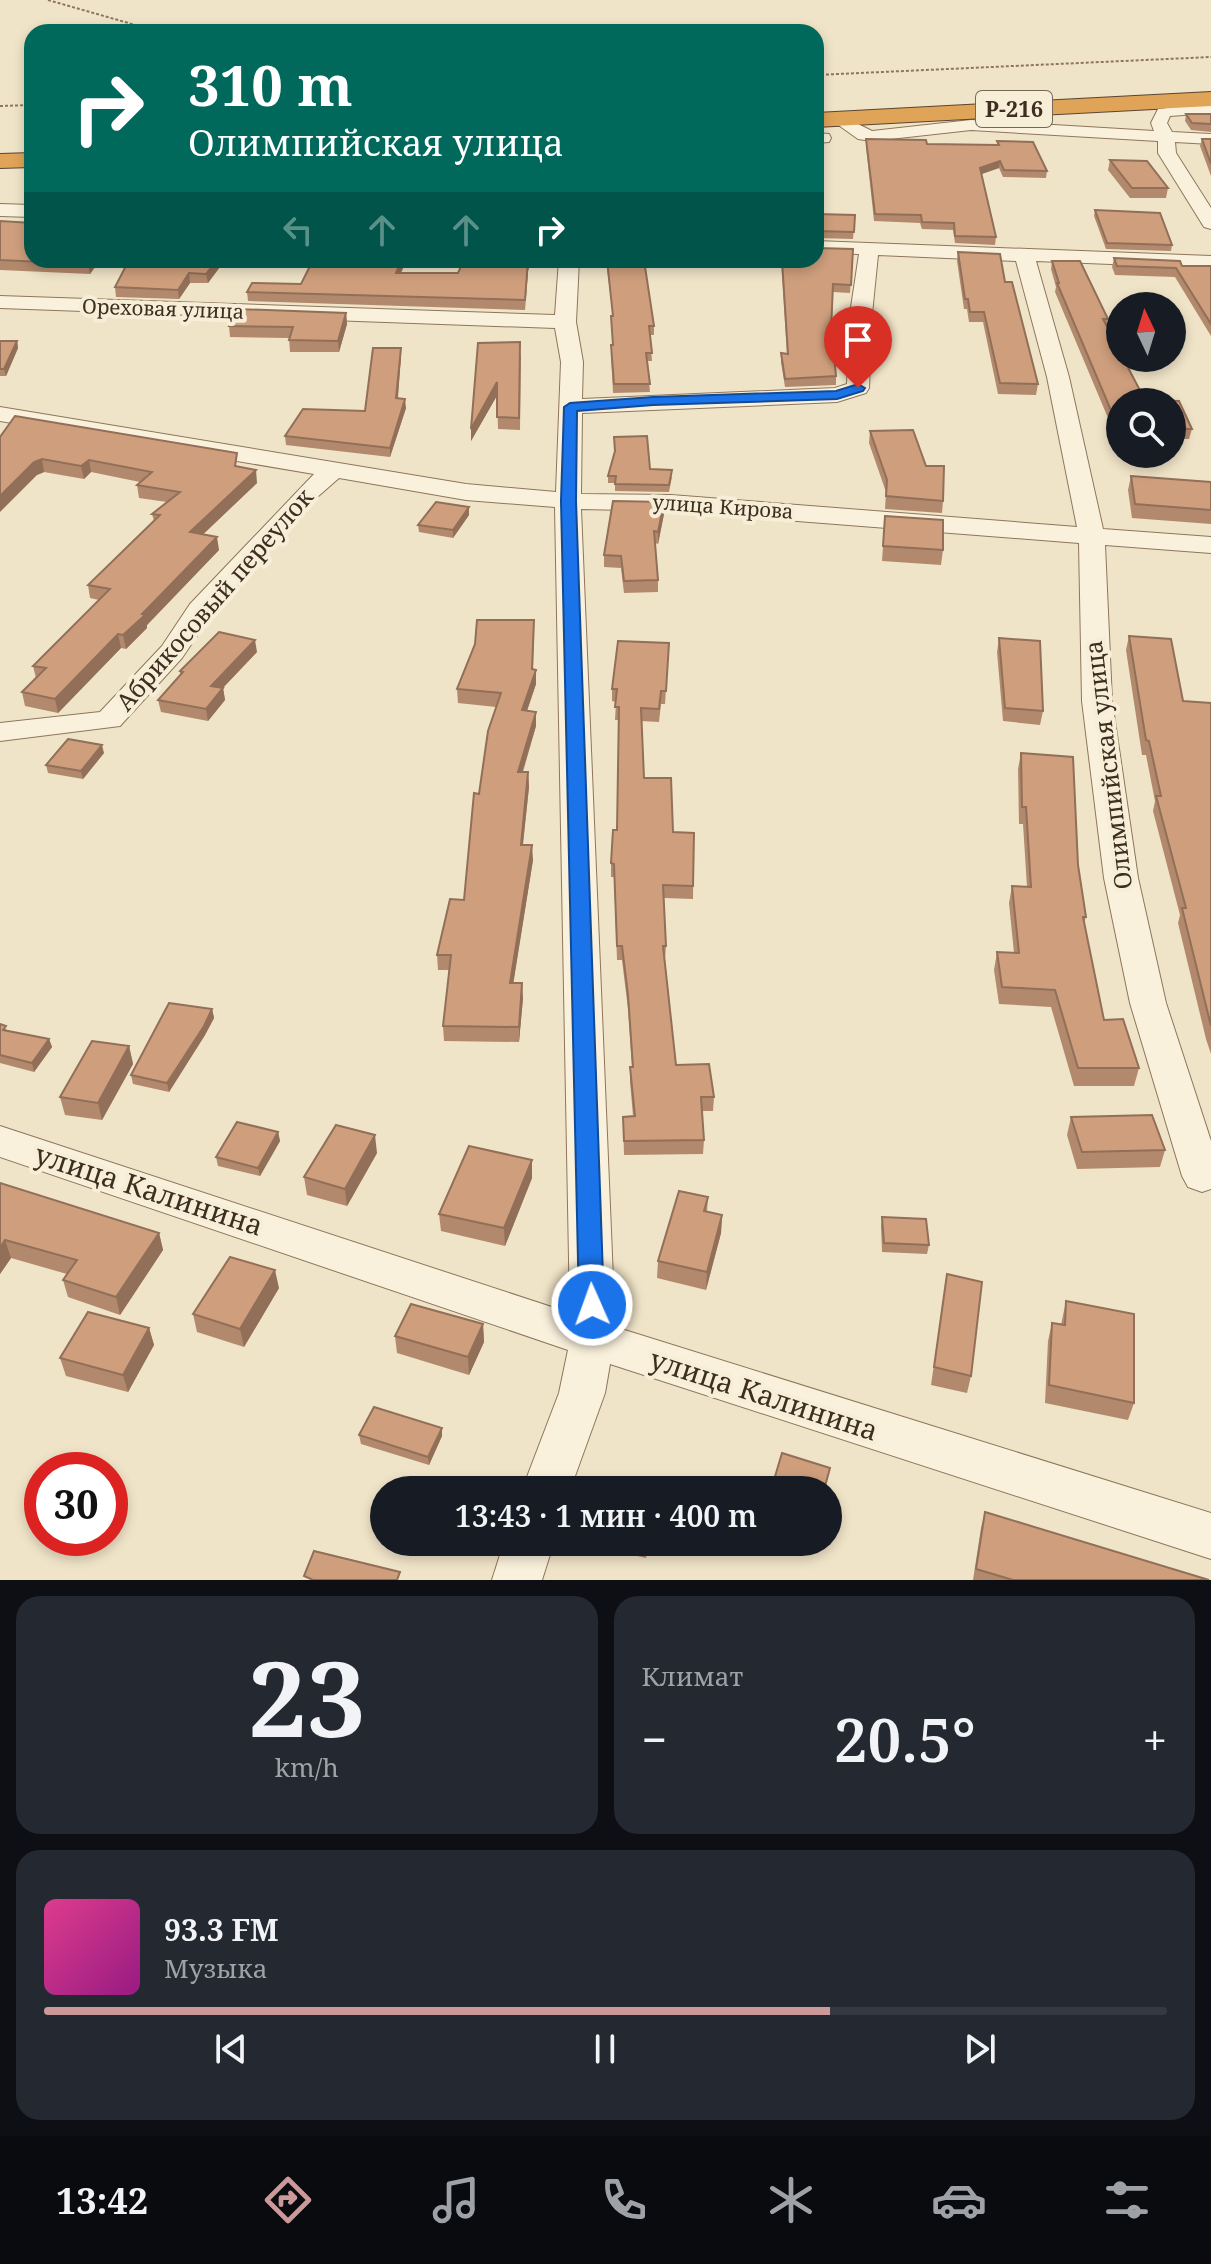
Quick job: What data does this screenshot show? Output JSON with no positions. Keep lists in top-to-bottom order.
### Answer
{
  "streets": {
    "highway": ["Р-216"],
    "street": [
      "Ореховая улица",
      "улица Кирова",
      "Абрикосовый переулок",
      "Олимпийская улица",
      "улица Калинина"
    ]
  },
  "crossings": [
    ["улица Кирова", "Абрикосовый переулок"],
    ["улица Кирова", "Олимпийская улица"]
  ],
  "north": "top",
  "page": {
    "turn": ["310 m", "Олимпийская улица"],
    "limit": "30",
    "trip": "13:43 · 1 мин · 400 m",
    "tile": [
      ["23", "km/h"],
      "Климат"
    ],
    "heat": ["−", "20.5°", "+"],
    "song": ["93.3 FM", "Музыка"],
    "tabs": "13:42"
  }
}
